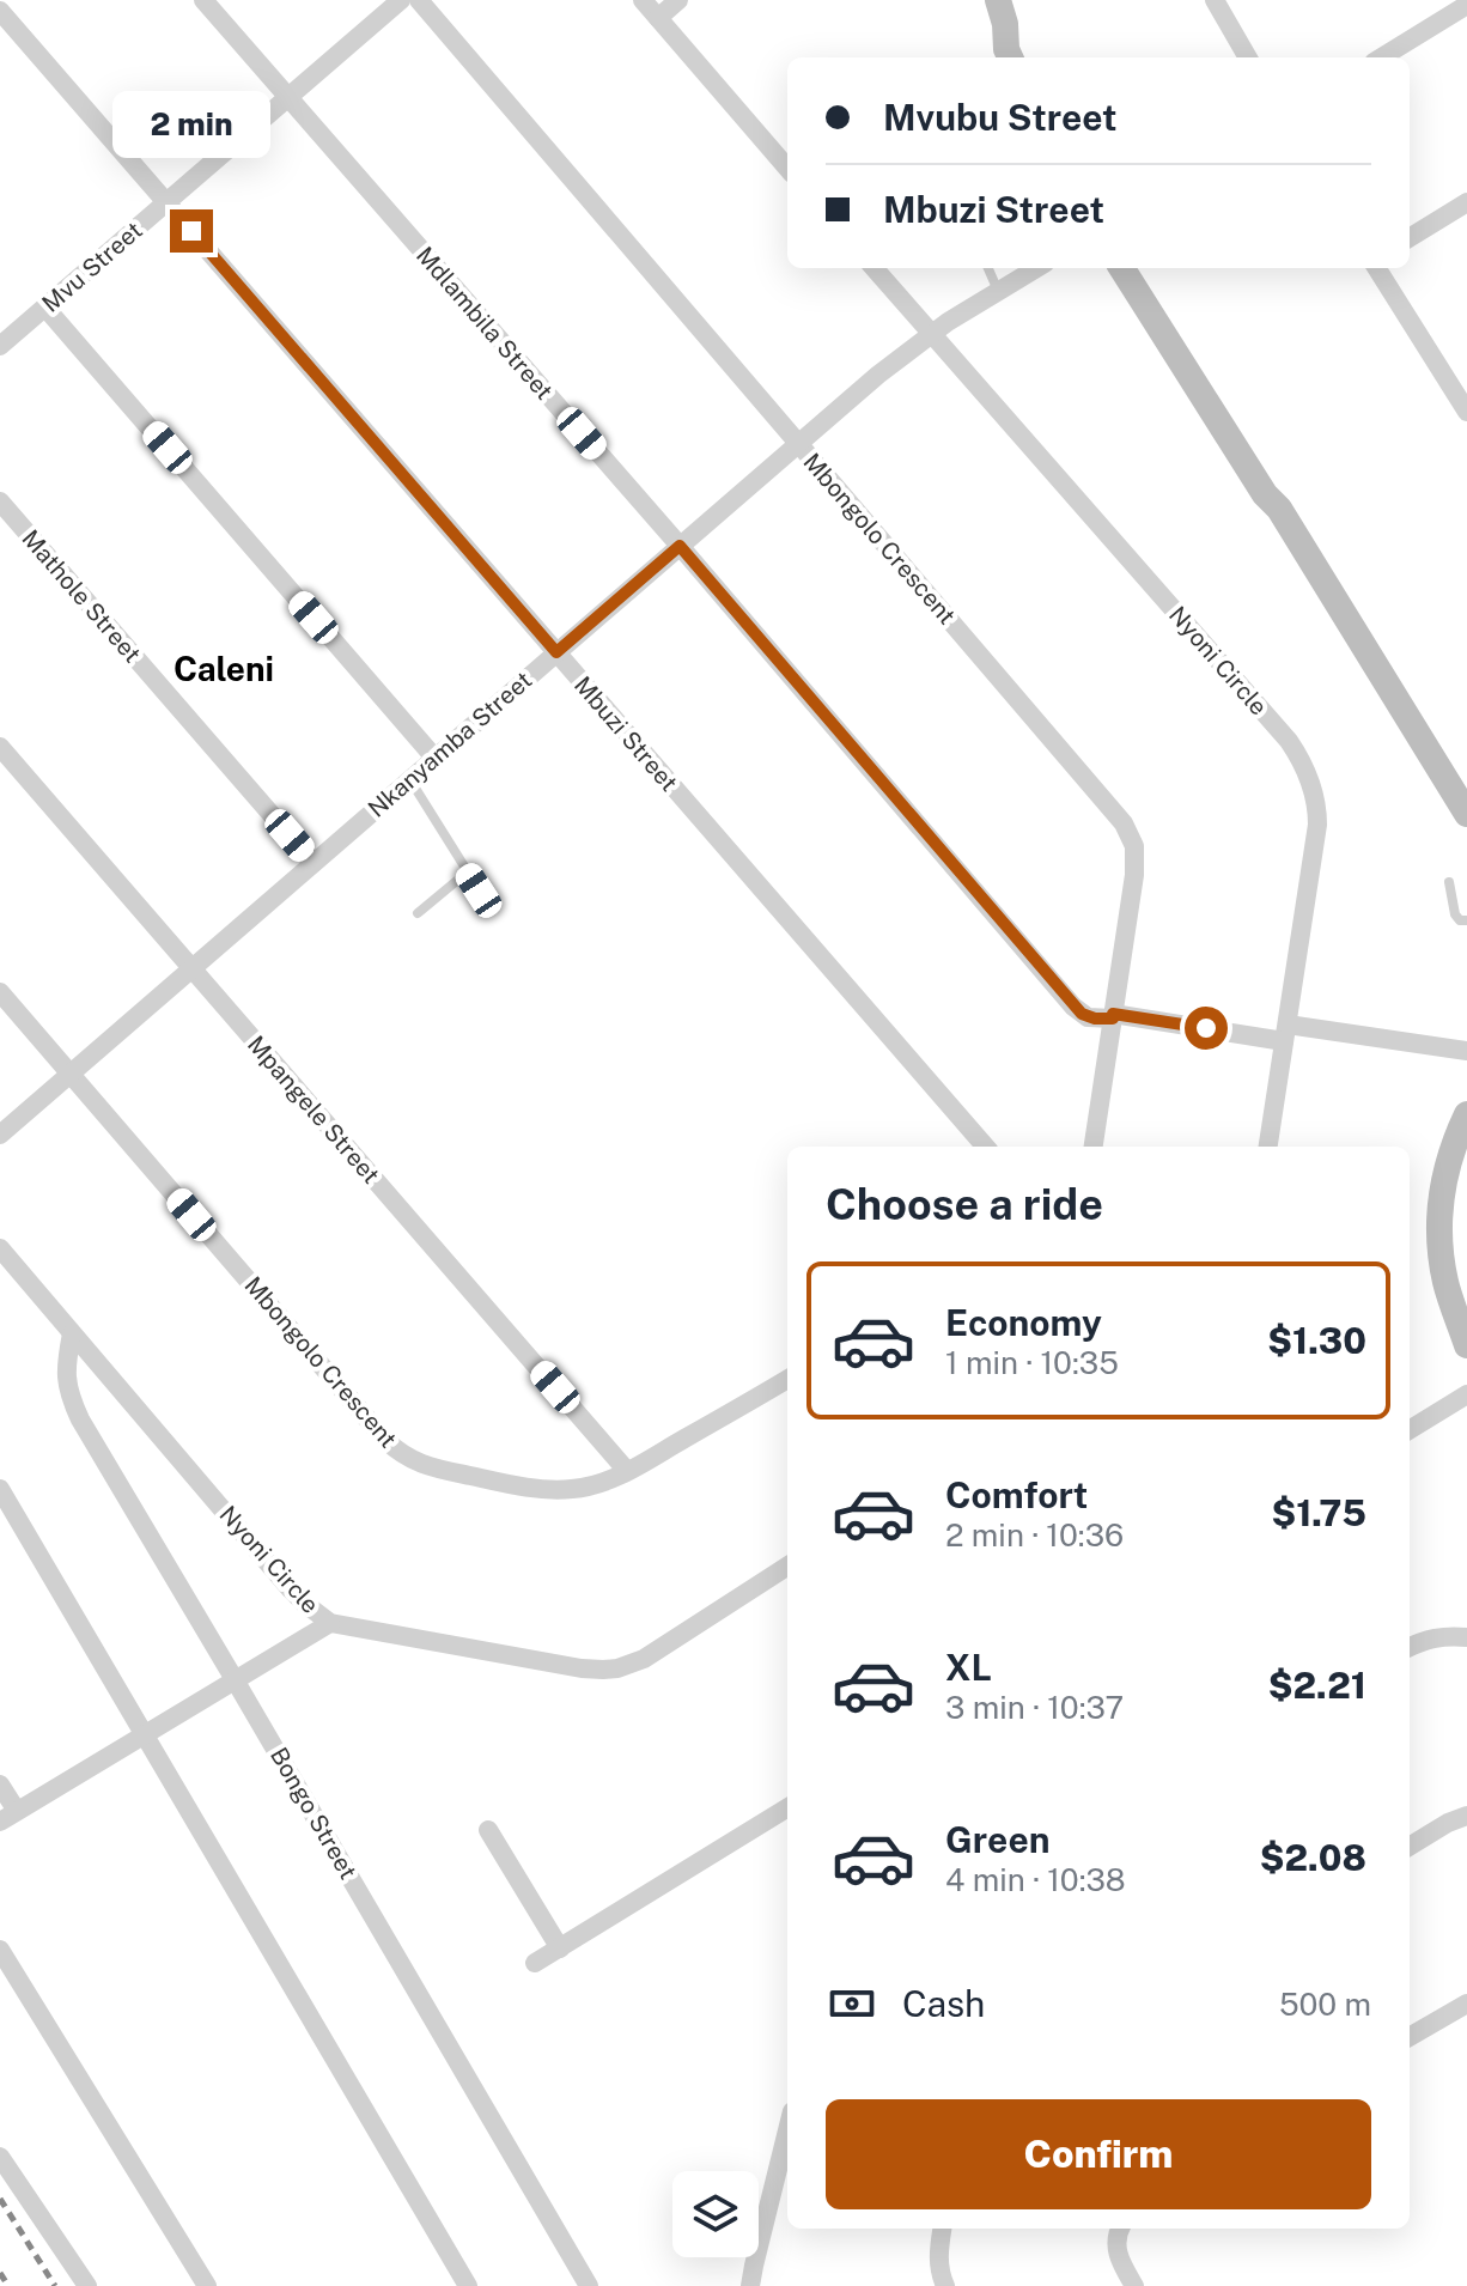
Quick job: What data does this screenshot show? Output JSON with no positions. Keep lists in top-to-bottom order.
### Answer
{
  "streets": {
    "street": [
      "Mvu Street",
      "Mdlambila Street",
      "Mbongolo Crescent",
      "Mathole Street",
      "Nyoni Circle",
      "Mbuzi Street",
      "Nkanyamba Street",
      "Mpangele Street",
      "Bongo Street"
    ]
  },
  "crossings": [
    ["Mvu Street", "Mdlambila Street"],
    ["Mvu Street", "Mbuzi Street"],
    ["Mdlambila Street", "Nkanyamba Street"],
    ["Mbongolo Crescent", "Nkanyamba Street"],
    ["Mbongolo Crescent", "Mpangele Street"],
    ["Mathole Street", "Nkanyamba Street"],
    ["Nyoni Circle", "Nkanyamba Street"],
    ["Nyoni Circle", "Bongo Street"],
    ["Mbuzi Street", "Nkanyamba Street"],
    ["Nkanyamba Street", "Mpangele Street"]
  ],
  "districts": ["Caleni"],
  "page": {
    "banner": ["Mvubu Street", "Mbuzi Street"],
    "bubble": "2 min",
    "heading": "Choose a ride",
    "list": [
      {
        "name": "Economy",
        "note": "1 min · 10:35",
        "value": "$1.30"
      },
      {
        "name": "Comfort",
        "note": "2 min · 10:36",
        "value": "$1.75"
      },
      {
        "name": "XL",
        "note": "3 min · 10:37",
        "value": "$2.21"
      },
      {
        "name": "Green",
        "note": "4 min · 10:38",
        "value": "$2.08"
      }
    ],
    "pay": ["Cash", "500 m"],
    "buttons": "Confirm"
  }
}
